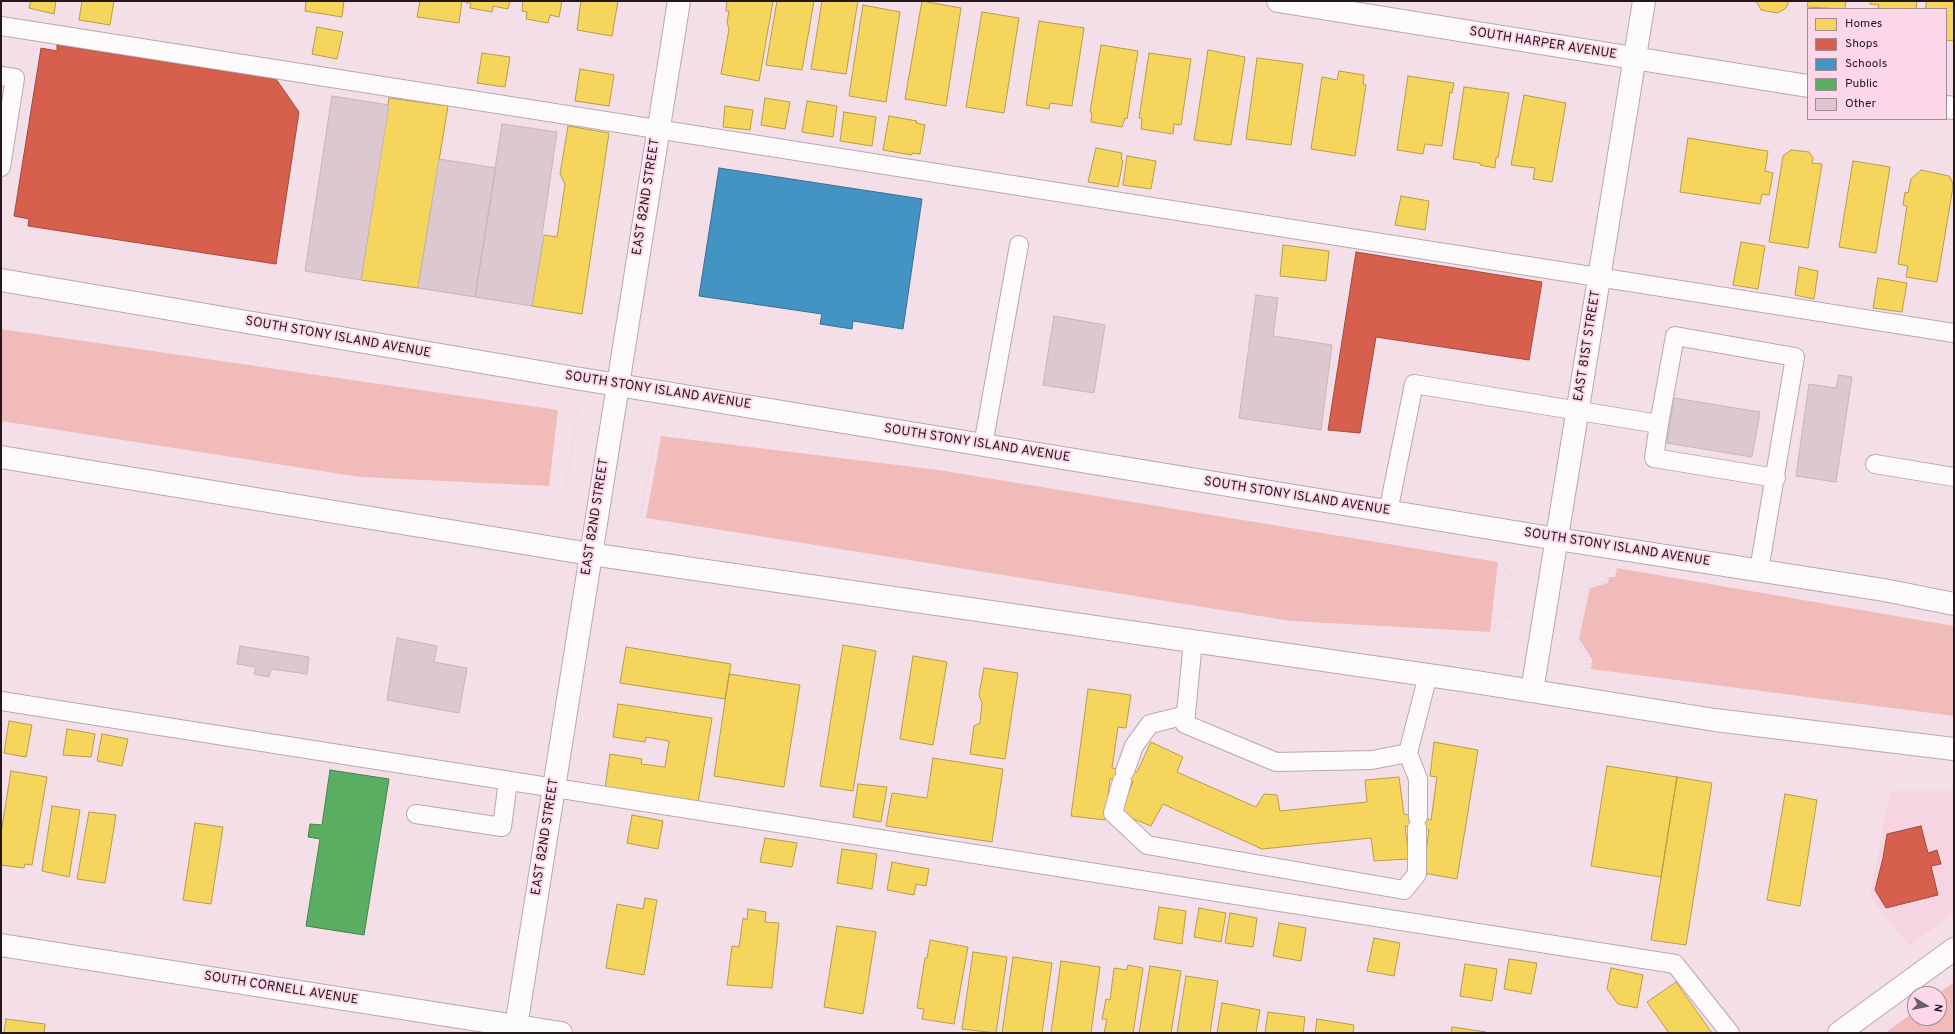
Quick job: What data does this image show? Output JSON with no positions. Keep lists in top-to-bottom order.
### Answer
{
  "streets": {
    "main road": [
      "SOUTH HARPER AVENUE",
      "EAST 82ND STREET",
      "SOUTH STONY ISLAND AVENUE",
      "EAST 81ST STREET",
      "SOUTH CORNELL AVENUE"
    ]
  },
  "crossings": [
    ["SOUTH HARPER AVENUE", "EAST 81ST STREET"],
    ["EAST 82ND STREET", "SOUTH STONY ISLAND AVENUE"],
    ["EAST 82ND STREET", "SOUTH CORNELL AVENUE"],
    ["SOUTH STONY ISLAND AVENUE", "EAST 81ST STREET"]
  ],
  "legend": [
    "Homes",
    "Shops",
    "Schools",
    "Public",
    "Other"
  ],
  "north": "right"
}
